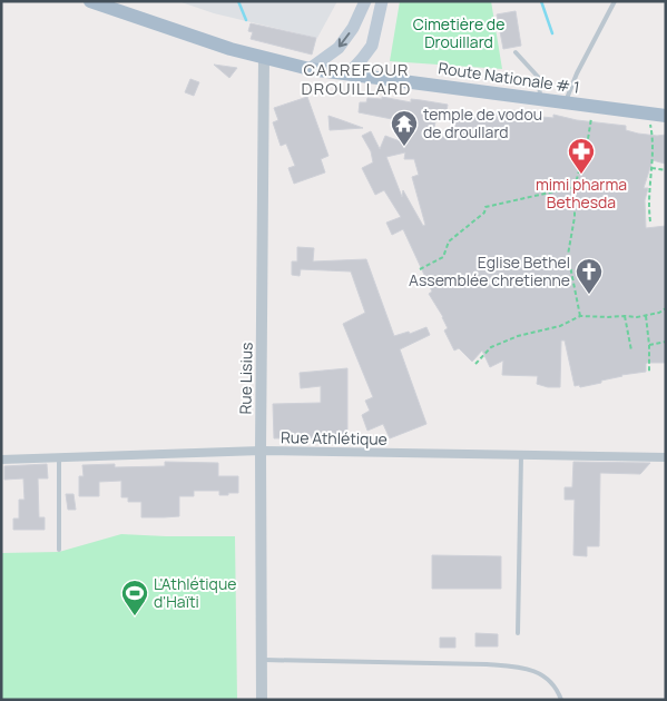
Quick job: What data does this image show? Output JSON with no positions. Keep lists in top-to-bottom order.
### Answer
{
  "streets": {
    "main road": ["Route Nationale # 1"],
    "street": ["Rue Lisius", "Rue Athlétique"]
  },
  "crossings": [
    ["Route Nationale # 1", "Rue Lisius"],
    ["Rue Lisius", "Rue Athlétique"]
  ],
  "districts": ["CARREFOUR DROUILLARD"],
  "parks": ["Cimetière de Drouillard"],
  "places": {
    "temple": ["temple de vodou de droullard"],
    "pharmacy": ["mimi pharma Bethesda"],
    "church": ["Eglise Bethel Assemblée chretienne"],
    "sports": ["L'Athlétique d'Haïti"]
  }
}
